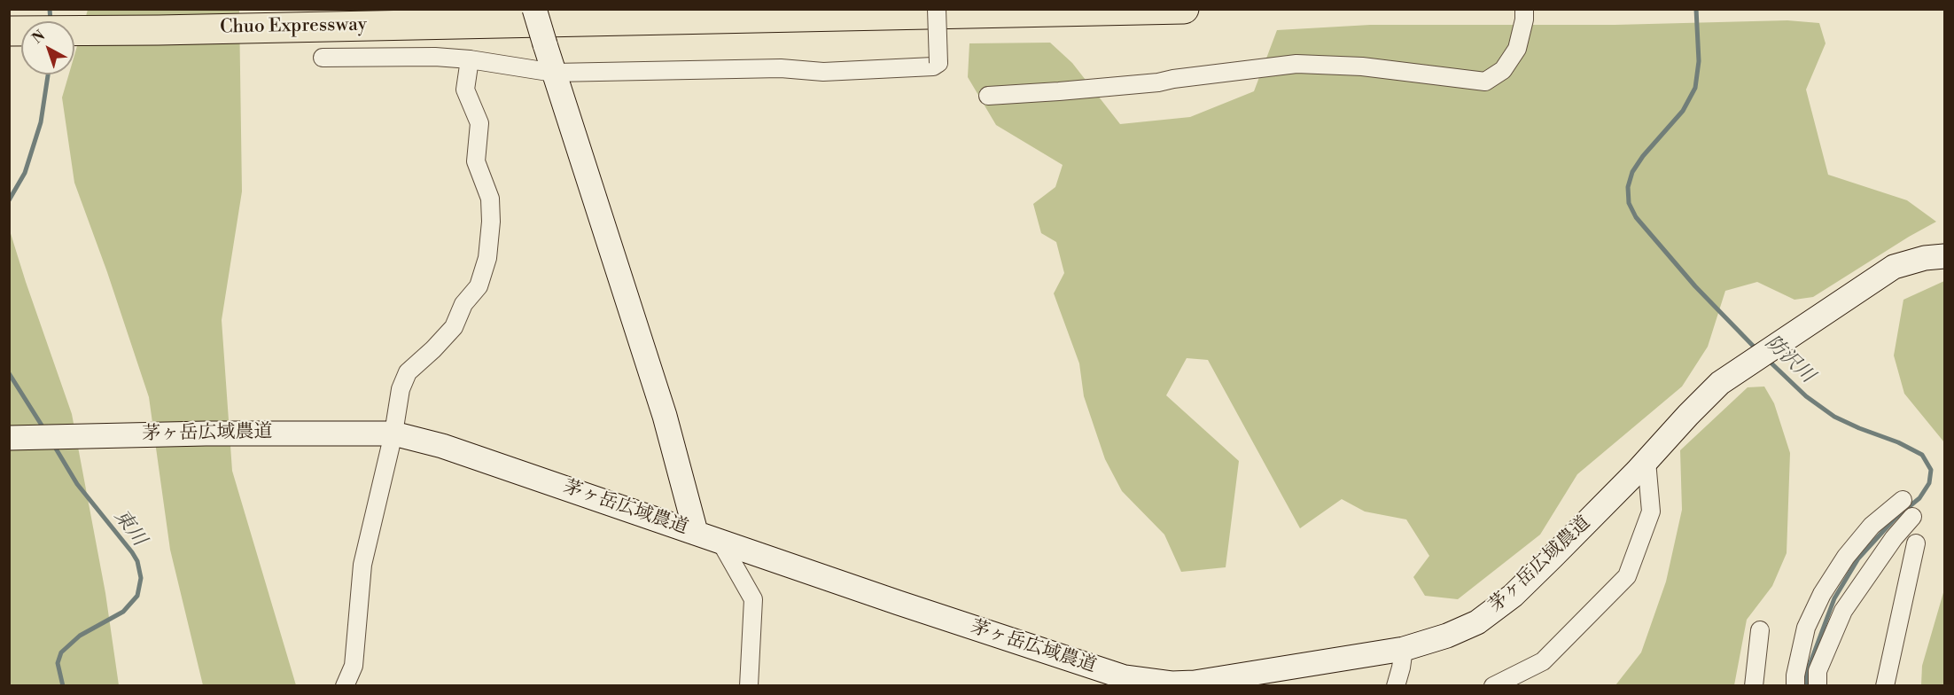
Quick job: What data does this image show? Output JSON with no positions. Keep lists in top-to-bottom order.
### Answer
{
  "streets": {
    "highway": ["Chuo Expressway"],
    "street": ["茅ヶ岳広域農道"]
  },
  "water": ["防沢川", "東川"],
  "north": "top left"
}
